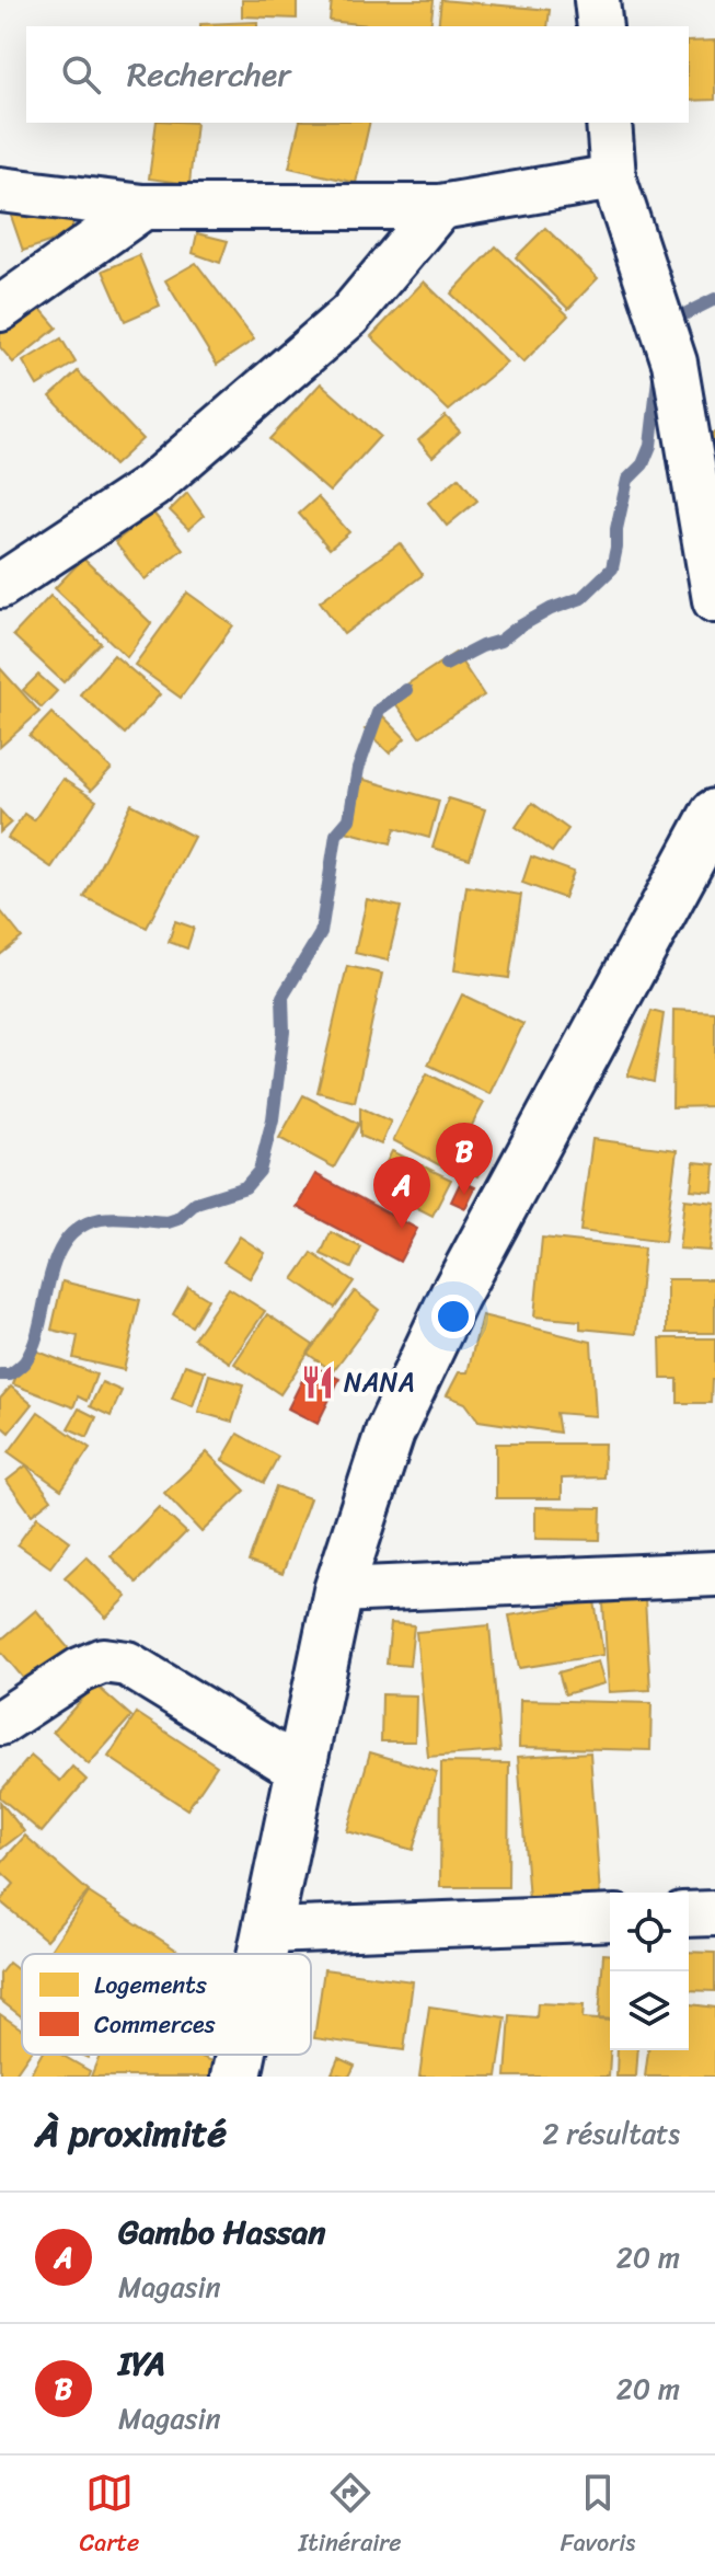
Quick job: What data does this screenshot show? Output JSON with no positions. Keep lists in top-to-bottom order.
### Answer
{
  "places": {
    "restaurant": ["NANA"]
  },
  "legend": ["Logements", "Commerces"],
  "page": {
    "search": "Rechercher",
    "pins": ["B", "A"],
    "heading": ["À proximité", "2 résultats"],
    "list": [
      {
        "mark": "A",
        "name": "Gambo Hassan",
        "note": "Magasin",
        "value": "20 m"
      },
      {
        "mark": "B",
        "name": "IYA",
        "note": "Magasin",
        "value": "20 m"
      }
    ],
    "nav": ["Carte", "Itinéraire", "Favoris"]
  }
}
